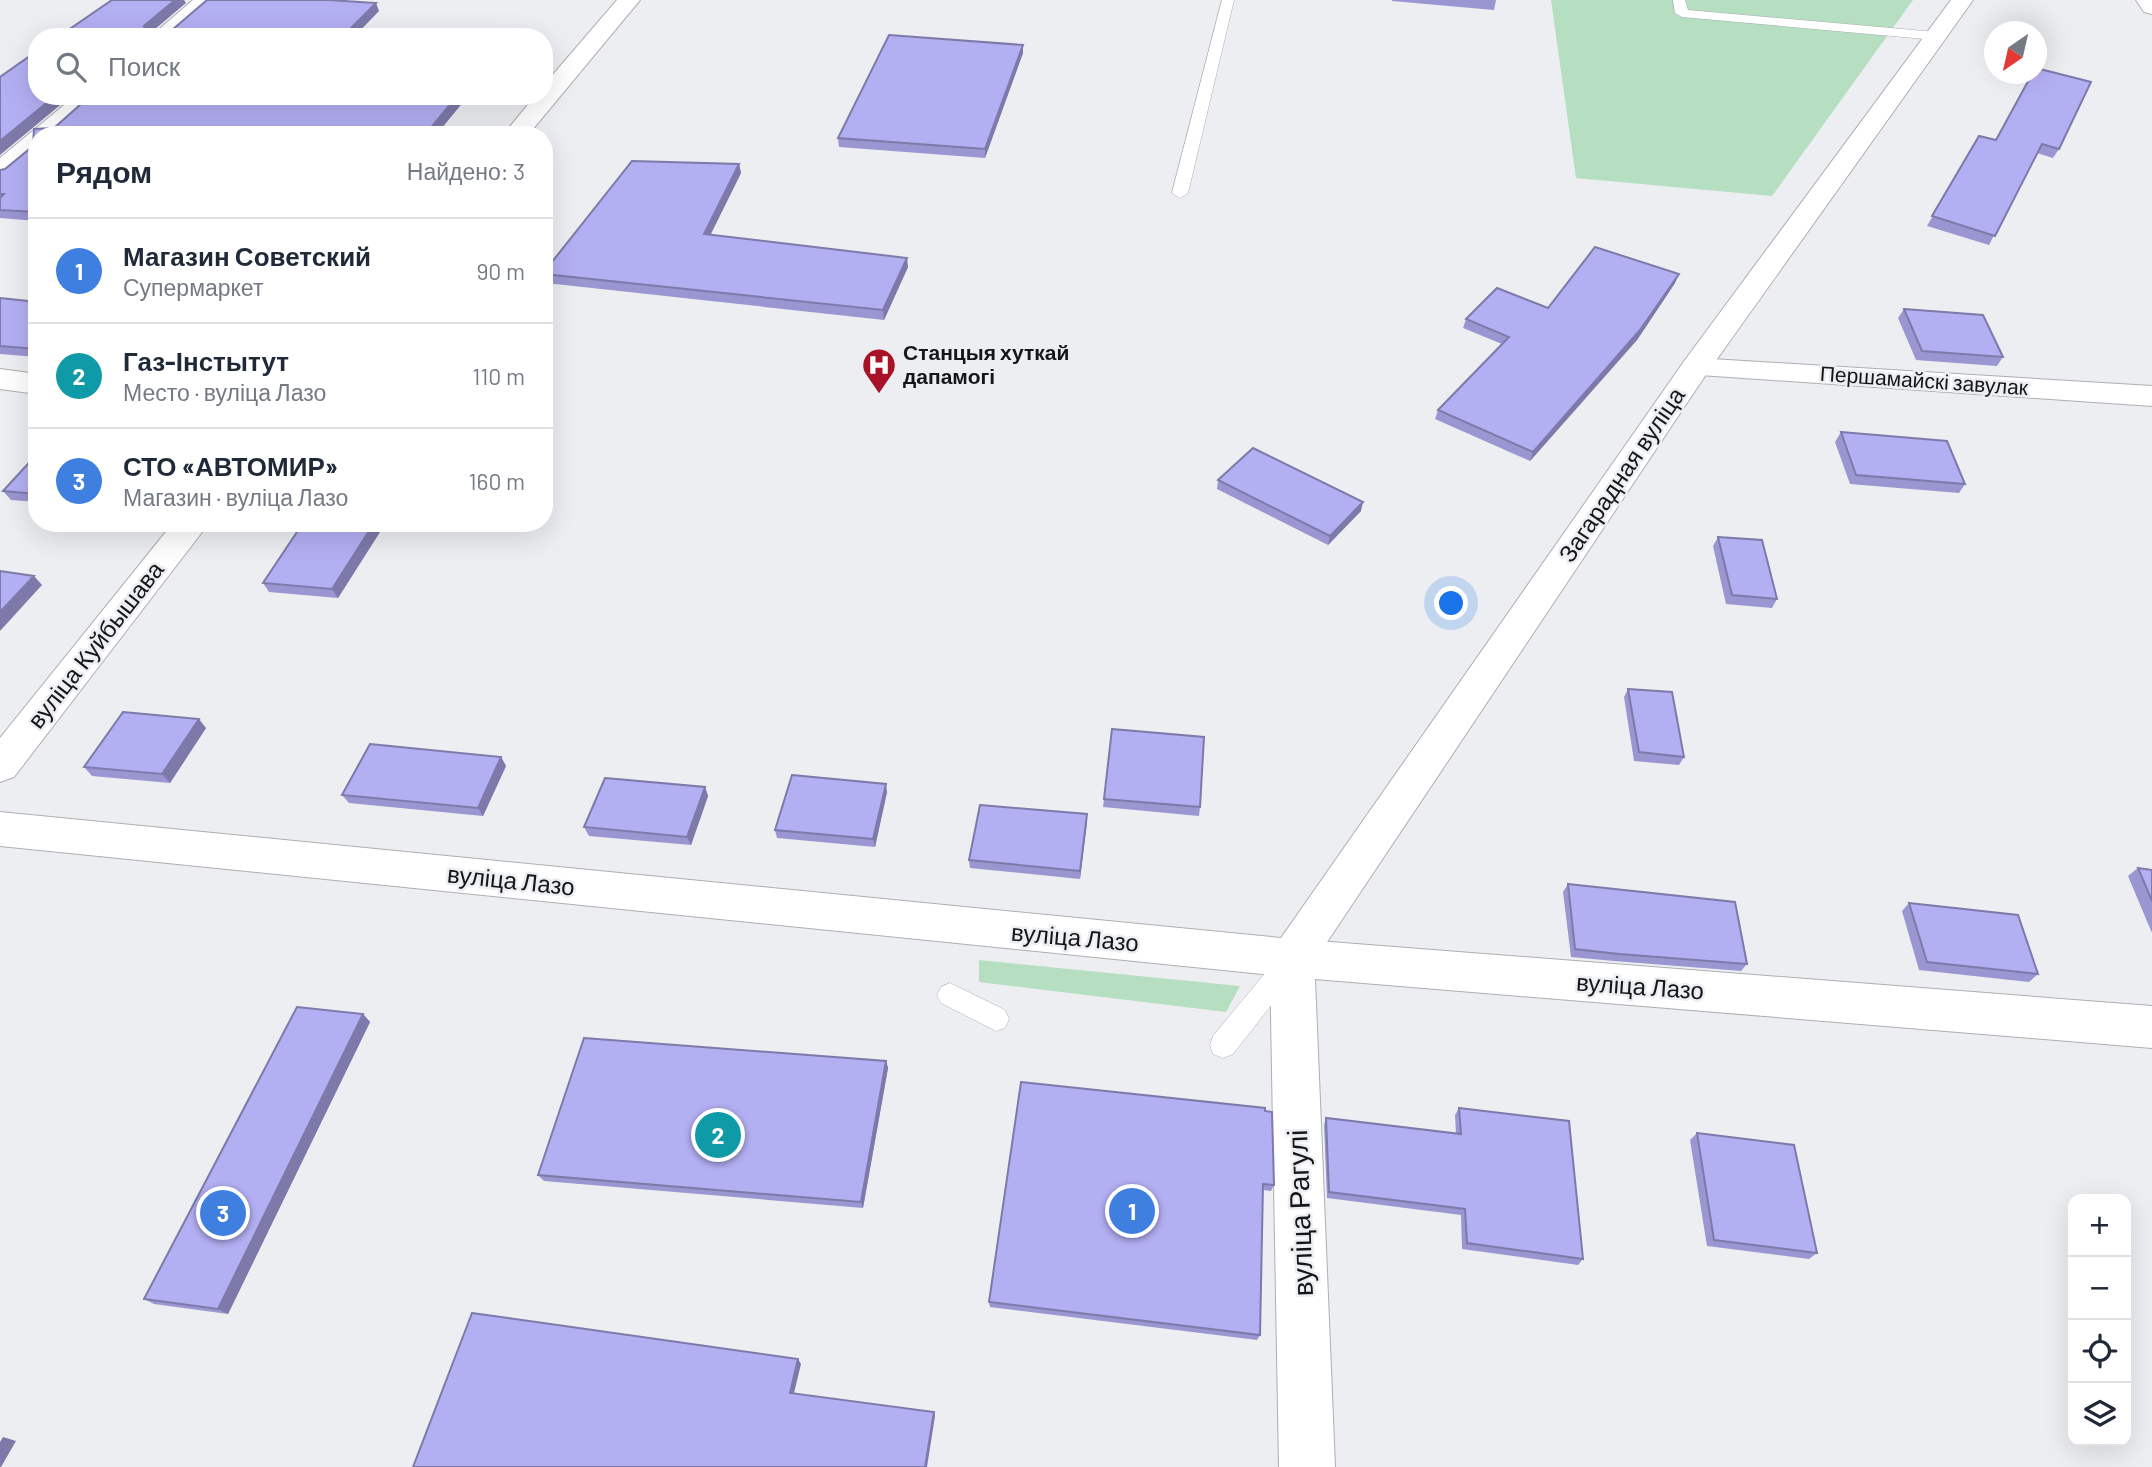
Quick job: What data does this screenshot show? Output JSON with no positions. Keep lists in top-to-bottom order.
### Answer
{
  "streets": {
    "street": [
      "Першамайскі завулак",
      "Загарадная вуліца",
      "вуліца Куйбышава",
      "вуліца Лазо",
      "вуліца Рагулі"
    ]
  },
  "crossings": [
    ["Першамайскі завулак", "Загарадная вуліца"],
    ["Загарадная вуліца", "вуліца Лазо"],
    ["Загарадная вуліца", "вуліца Рагулі"],
    ["вуліца Лазо", "вуліца Рагулі"]
  ],
  "places": {
    "hospital": ["Станцыя хуткай дапамогі"]
  },
  "north": "bottom left",
  "page": {
    "search": "Поиск",
    "heading": ["Рядом", "Найдено: 3"],
    "list": [
      {
        "mark": "1",
        "name": "Магазин Советский",
        "note": "Супермаркет",
        "value": "90 m"
      },
      {
        "mark": "2",
        "name": "Газ-Інстытут",
        "note": "Место · вуліца Лазо",
        "value": "110 m"
      },
      {
        "mark": "3",
        "name": "СТО «АВТОМИР»",
        "note": "Магазин · вуліца Лазо",
        "value": "160 m"
      }
    ],
    "pins": ["2", "1", "3"],
    "map_buttons": ["+", "−"]
  }
}
